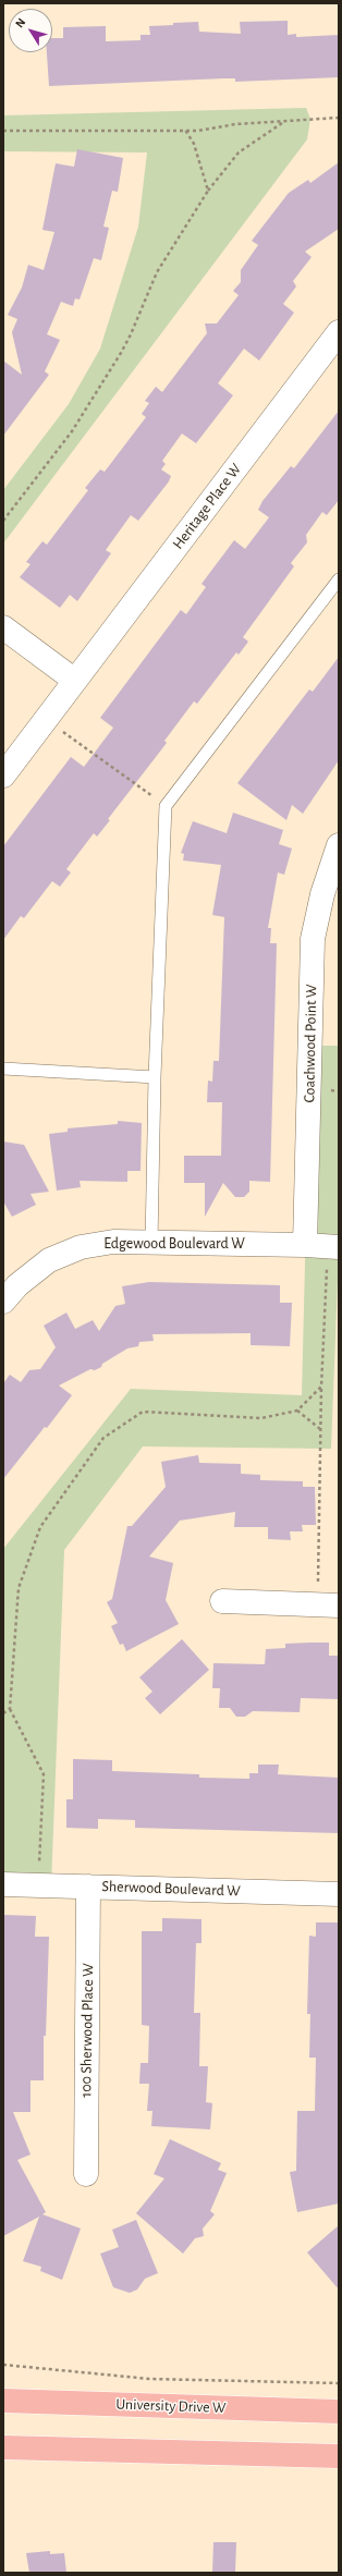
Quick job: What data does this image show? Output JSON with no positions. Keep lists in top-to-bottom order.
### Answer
{
  "streets": {
    "main road": ["University Drive W"],
    "street": [
      "Heritage Place W",
      "Coachwood Point W",
      "Edgewood Boulevard W",
      "Sherwood Boulevard W",
      "100 Sherwood Place W"
    ]
  },
  "crossings": [
    ["Coachwood Point W", "Edgewood Boulevard W"],
    ["Sherwood Boulevard W", "100 Sherwood Place W"]
  ],
  "north": "top left"
}
